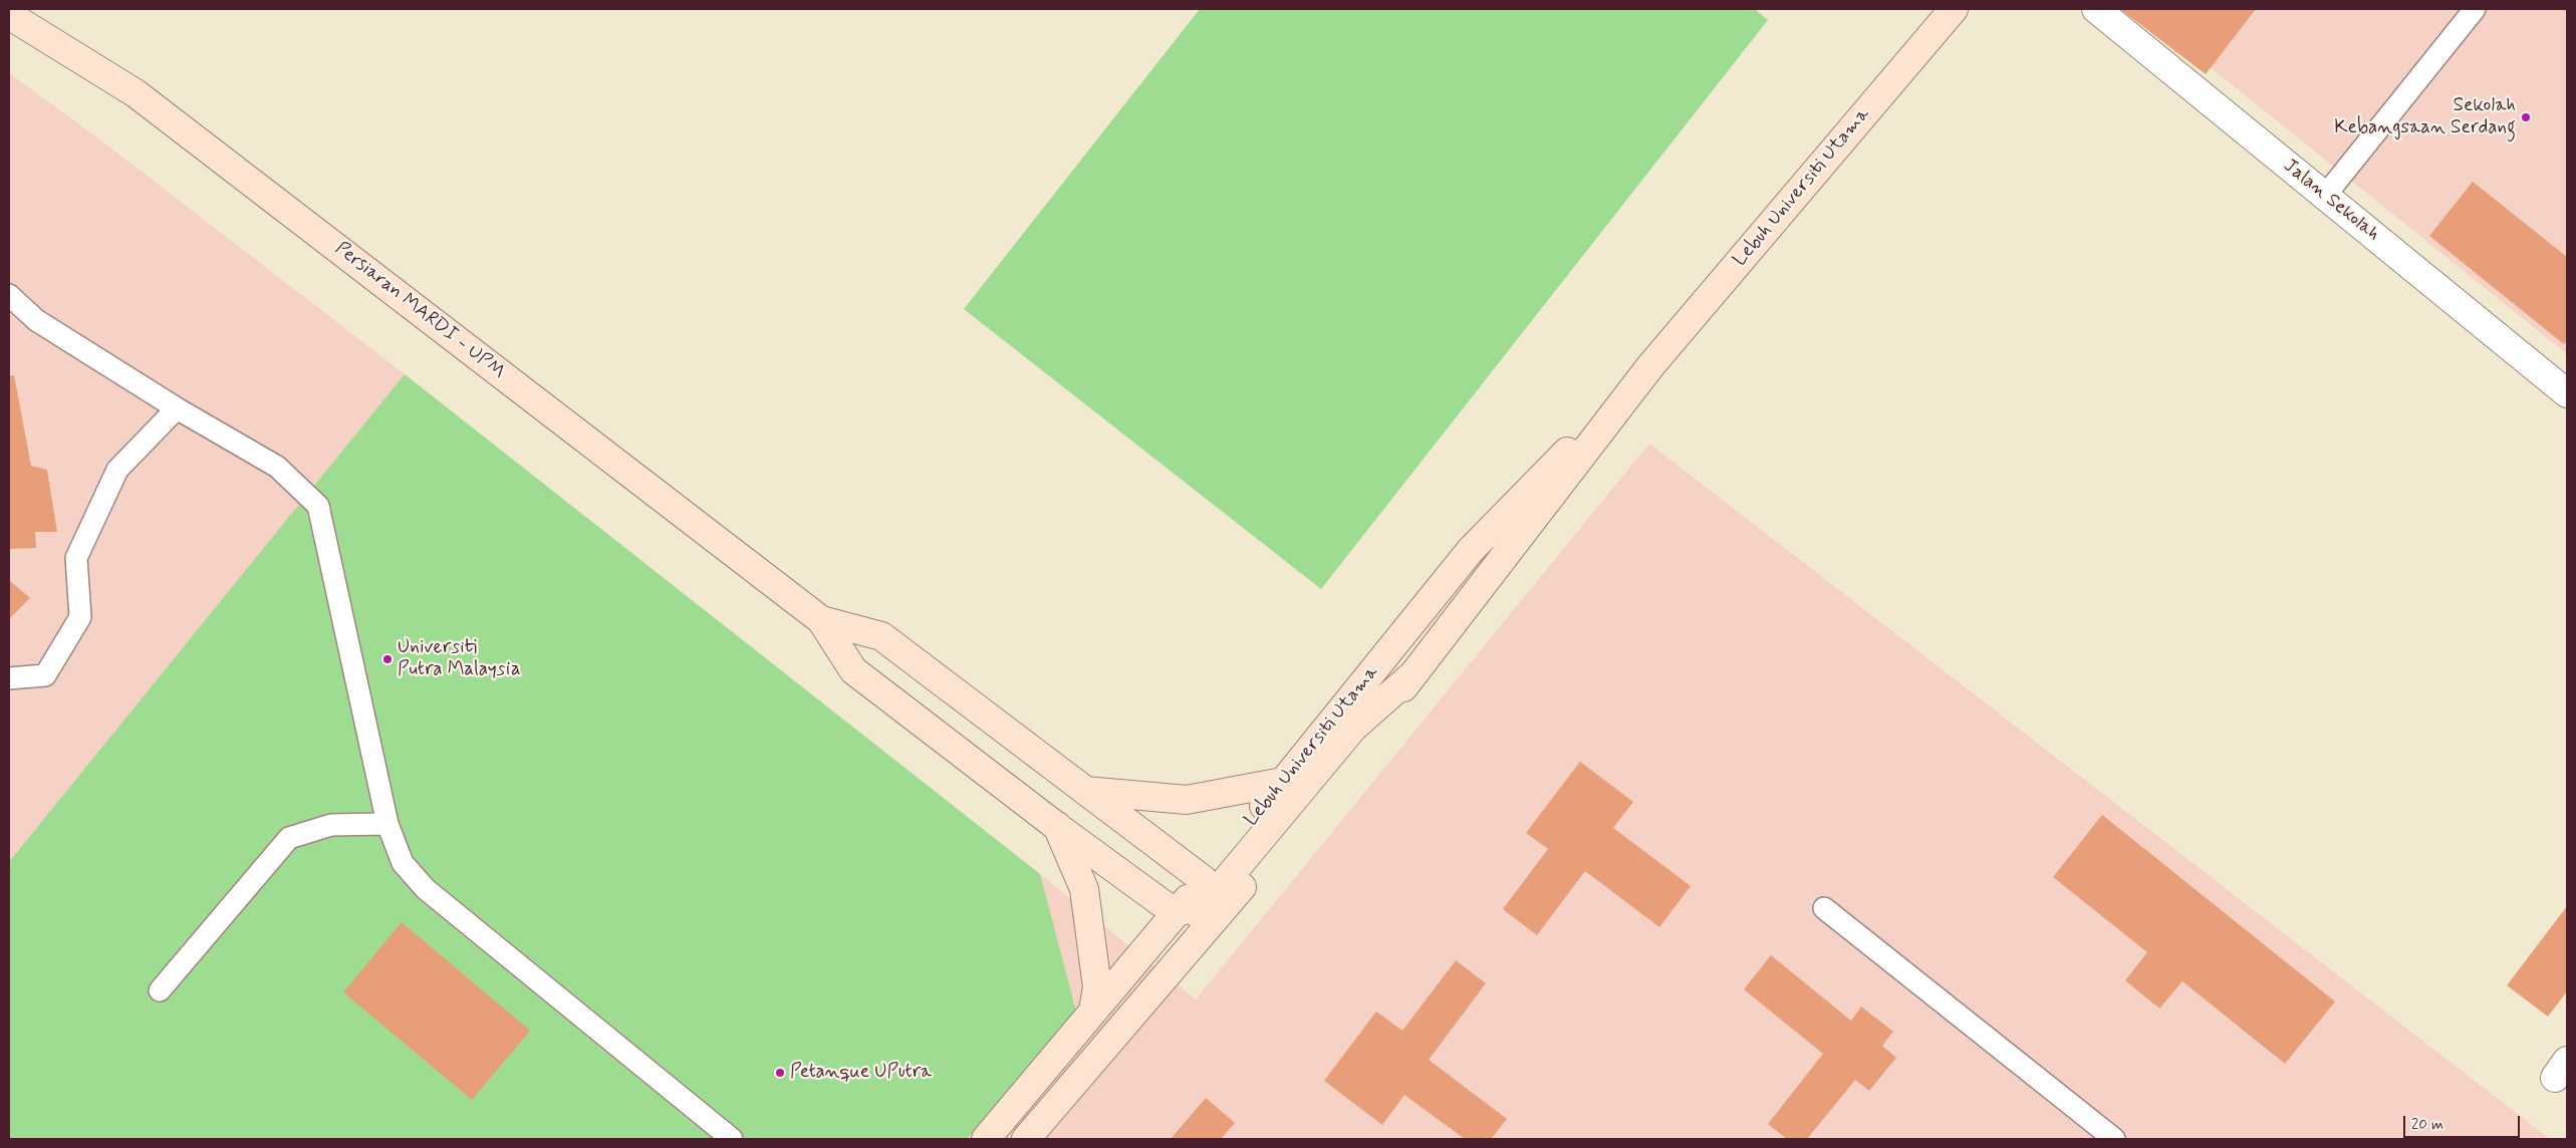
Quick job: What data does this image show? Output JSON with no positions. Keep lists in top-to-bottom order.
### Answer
{
  "streets": {
    "street": ["Lebuh Universiti Utama", "Jalan Sekolah", "Persiaran MARDI - UPM"]
  },
  "places": ["Sekolah Kebangsaan Serdang", "Universiti Putra Malaysia", "Petanque UPutra"],
  "scale_bar": "20 m"
}
